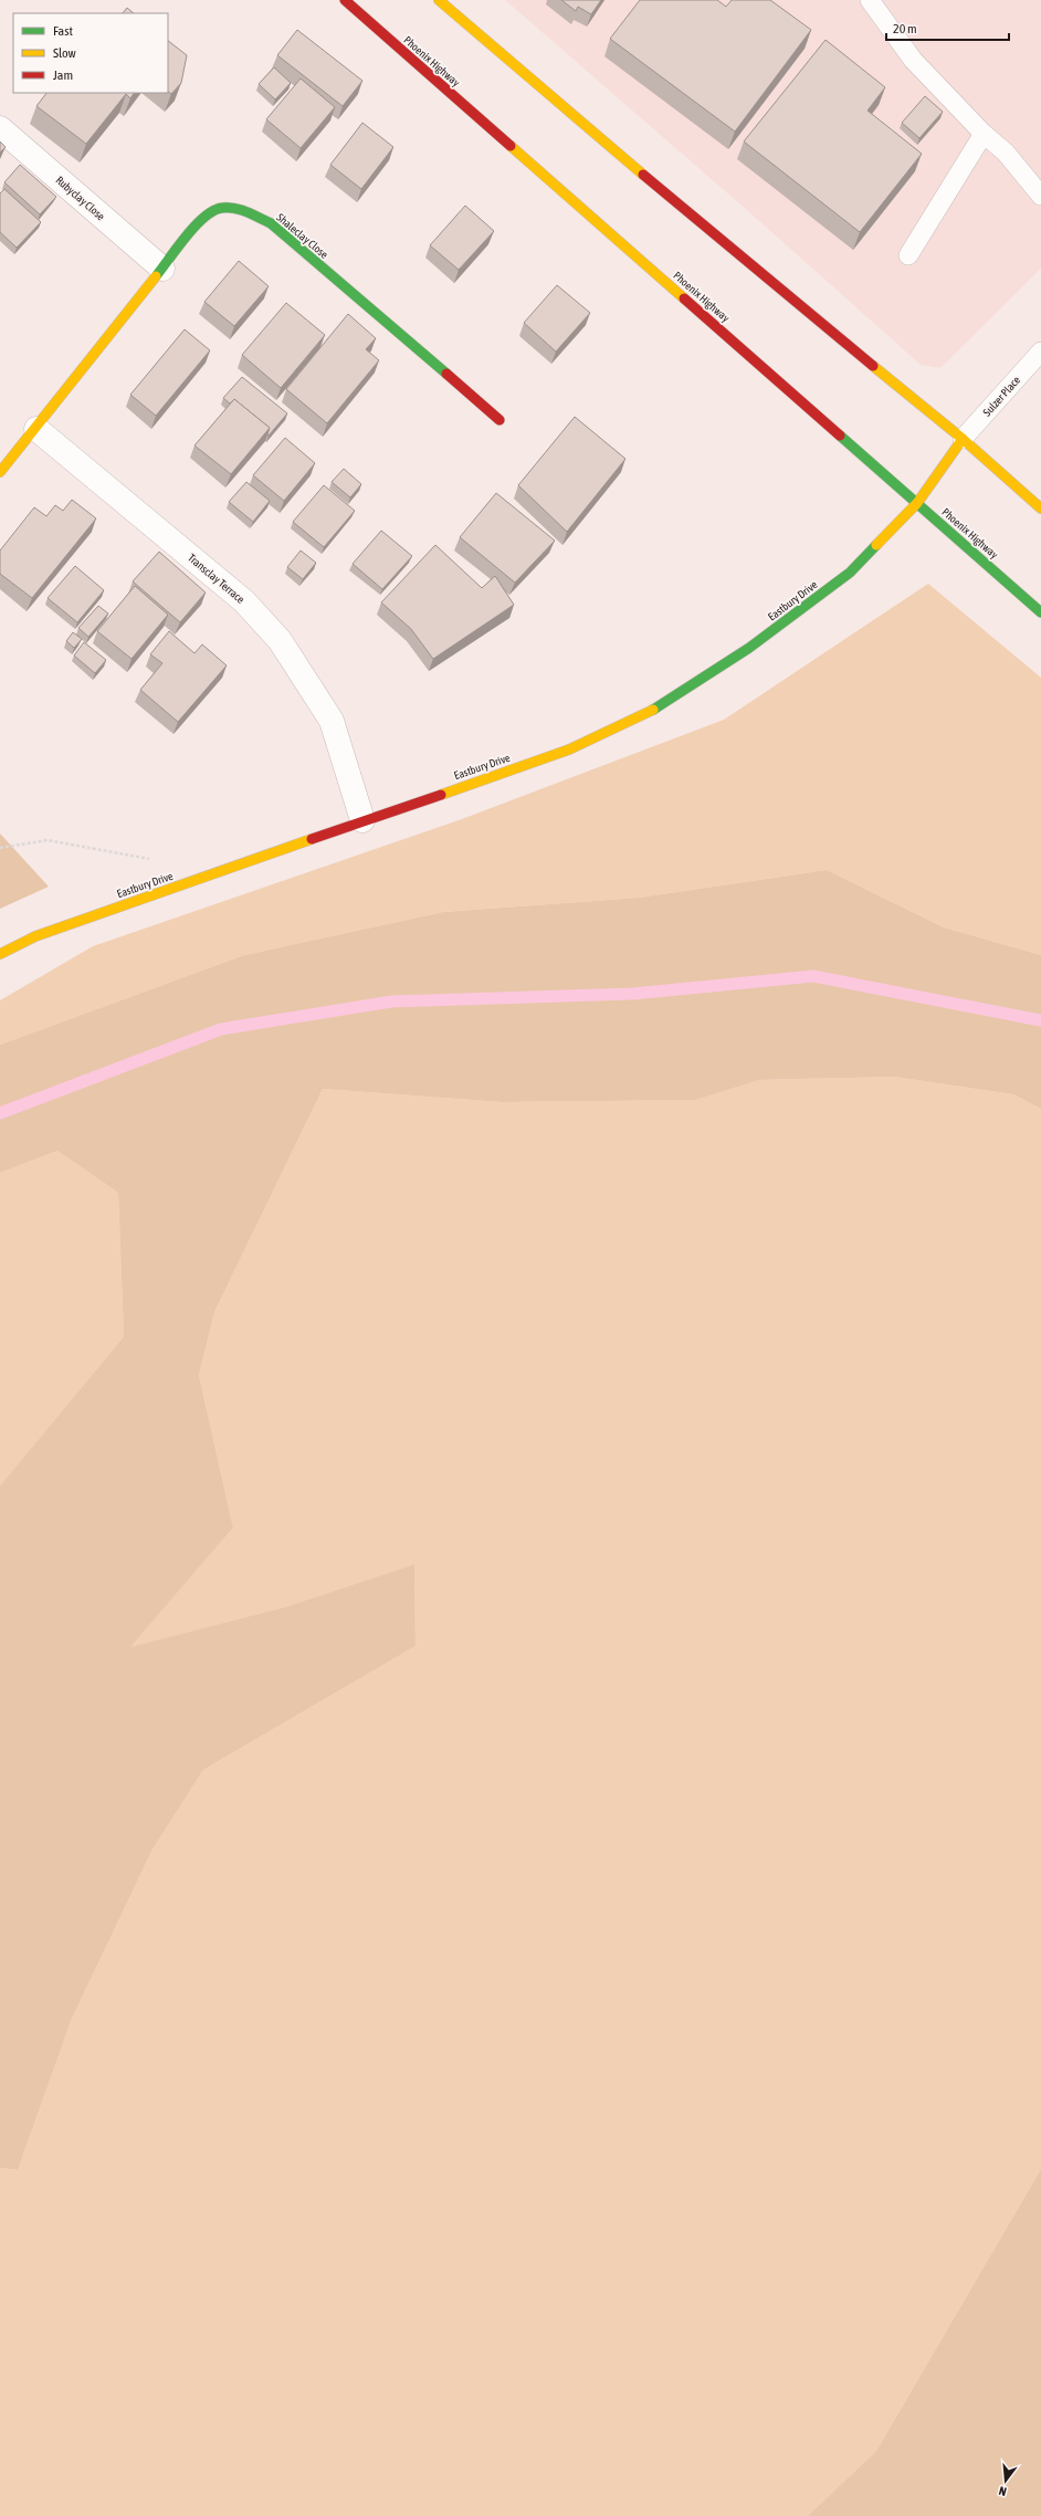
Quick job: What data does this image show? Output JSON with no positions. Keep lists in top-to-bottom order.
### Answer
{
  "streets": {
    "street": [
      "Phoenix Highway",
      "Rubyclay Close",
      "Shaleclay Close",
      "Transclay Terrace",
      "Eastbury Drive"
    ],
    "lane": ["Sulzer Place"]
  },
  "crossings": [
    ["Phoenix Highway", "Eastbury Drive"],
    ["Rubyclay Close", "Shaleclay Close"],
    ["Shaleclay Close", "Transclay Terrace"],
    ["Sulzer Place", "Eastbury Drive"],
    ["Transclay Terrace", "Eastbury Drive"]
  ],
  "legend": ["Fast", "Slow", "Jam"],
  "scale_bar": "20 m",
  "north": "bottom"
}
